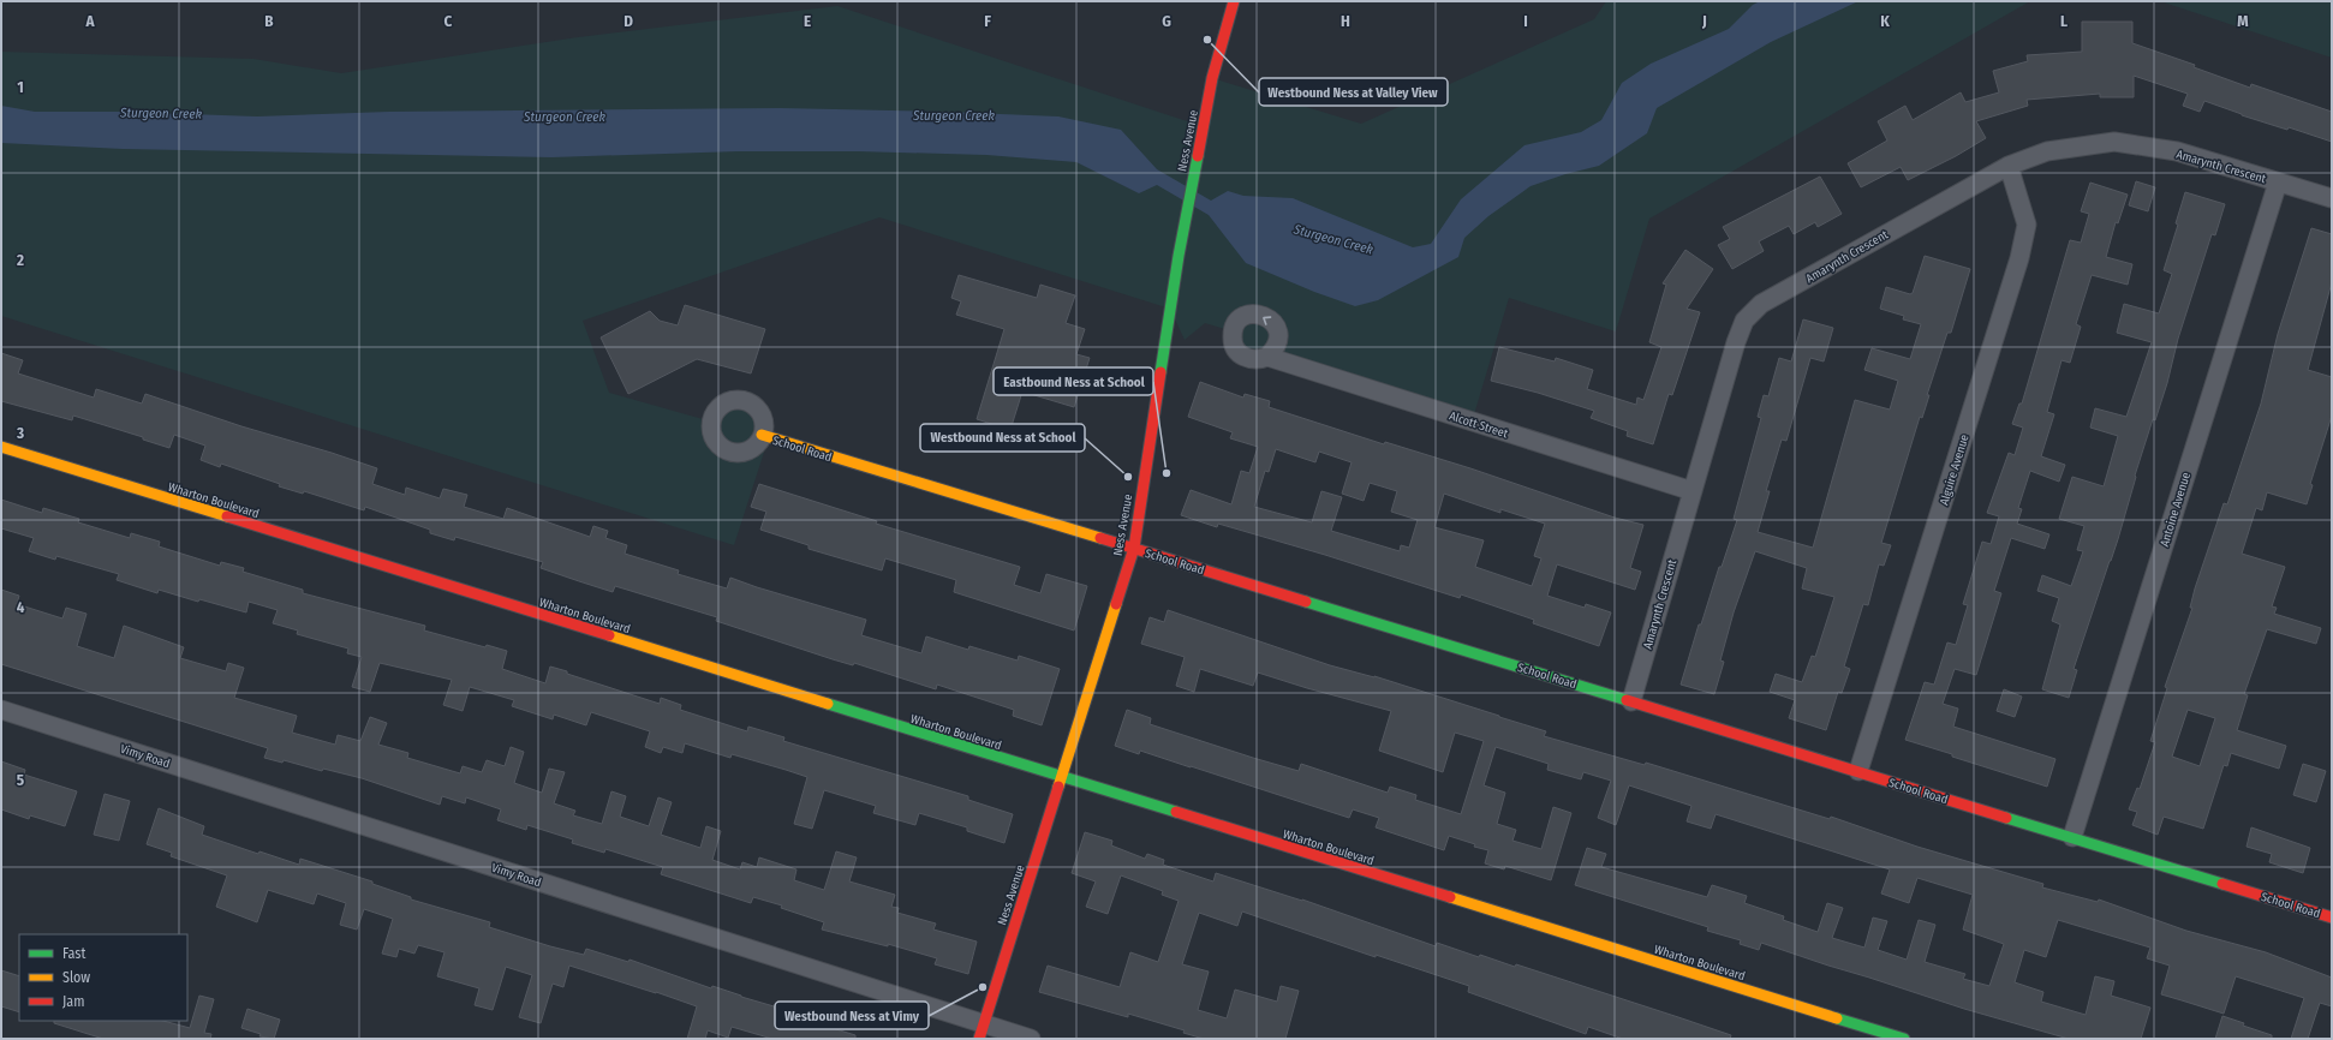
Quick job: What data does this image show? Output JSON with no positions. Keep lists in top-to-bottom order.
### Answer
{
  "streets": {
    "street": [
      "Ness Avenue",
      "Amarynth Crescent",
      "Alcott Street",
      "School Road",
      "Alguire Avenue",
      "Wharton Boulevard",
      "Antoine Avenue",
      "Vimy Road"
    ]
  },
  "crossings": [
    ["Ness Avenue", "School Road"],
    ["Ness Avenue", "Wharton Boulevard"],
    ["Ness Avenue", "Vimy Road"],
    ["Amarynth Crescent", "Alcott Street"],
    ["Amarynth Crescent", "School Road"],
    ["Amarynth Crescent", "Alguire Avenue"],
    ["Amarynth Crescent", "Antoine Avenue"],
    ["School Road", "Alguire Avenue"],
    ["School Road", "Antoine Avenue"]
  ],
  "water": ["Sturgeon Creek"],
  "places": [
    "Westbound Ness at Valley View",
    "Eastbound Ness at School",
    "Westbound Ness at School",
    "Westbound Ness at Vimy"
  ],
  "legend": ["Fast", "Slow", "Jam"],
  "grid": {
    "columns": [
      "A",
      "B",
      "C",
      "D",
      "E",
      "F",
      "G",
      "H",
      "I",
      "J",
      "K",
      "L",
      "M"
    ],
    "rows": [
      "1",
      "2",
      "3",
      "4",
      "5"
    ]
  }
}
